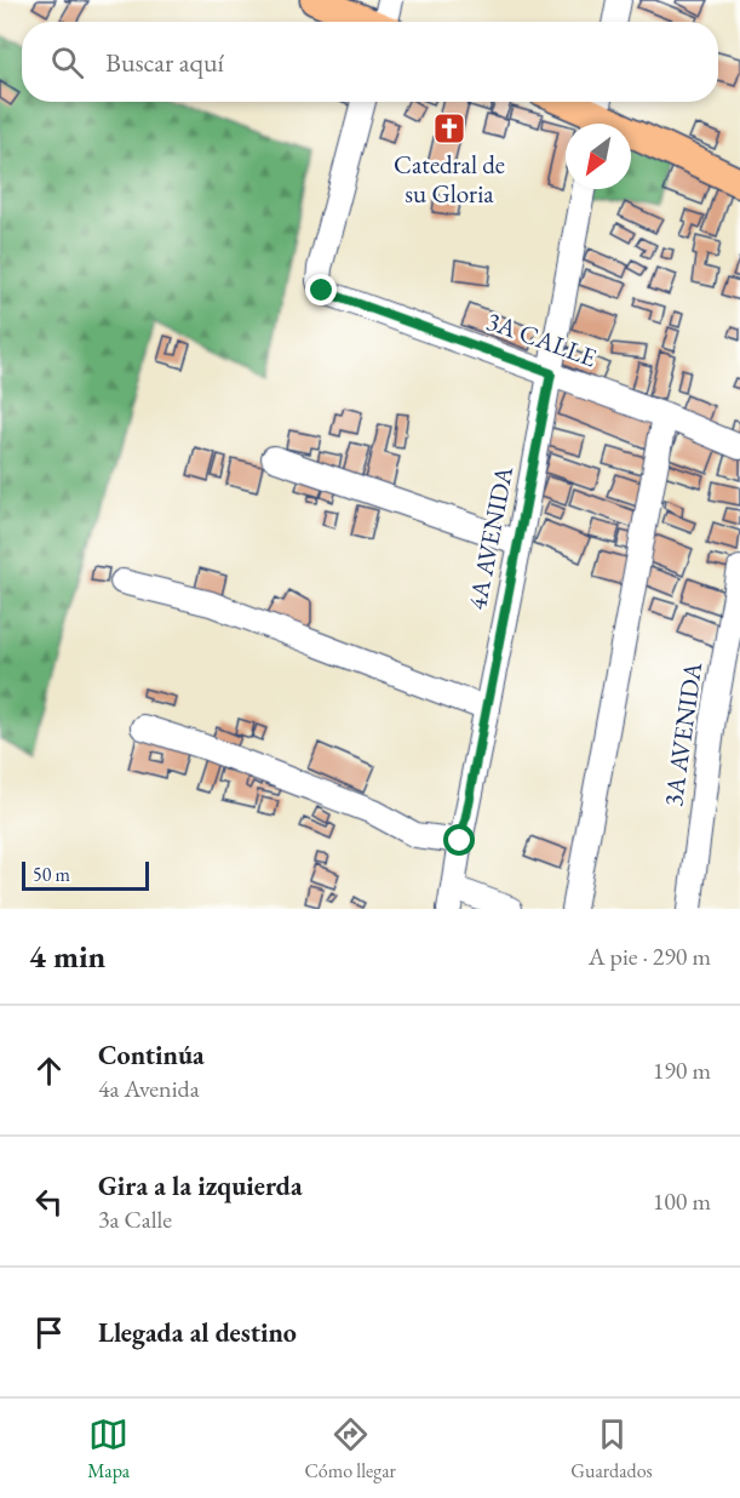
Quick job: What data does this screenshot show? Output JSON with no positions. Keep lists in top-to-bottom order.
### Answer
{
  "streets": {
    "street": ["3A CALLE", "4A AVENIDA", "3A AVENIDA"]
  },
  "crossings": [
    ["3A CALLE", "4A AVENIDA"]
  ],
  "places": {
    "church": ["Catedral de su Gloria"]
  },
  "scale_bar": "50 m",
  "north": "bottom left",
  "page": {
    "search": "Buscar aquí",
    "scale": "50 m",
    "heading": ["4 min", "A pie · 290 m"],
    "list": [
      ["Continúa", "4a Avenida", "190 m"],
      ["Gira a la izquierda", "3a Calle", "100 m"],
      "Llegada al destino"
    ],
    "nav": ["Mapa", "Cómo llegar", "Guardados"]
  }
}
